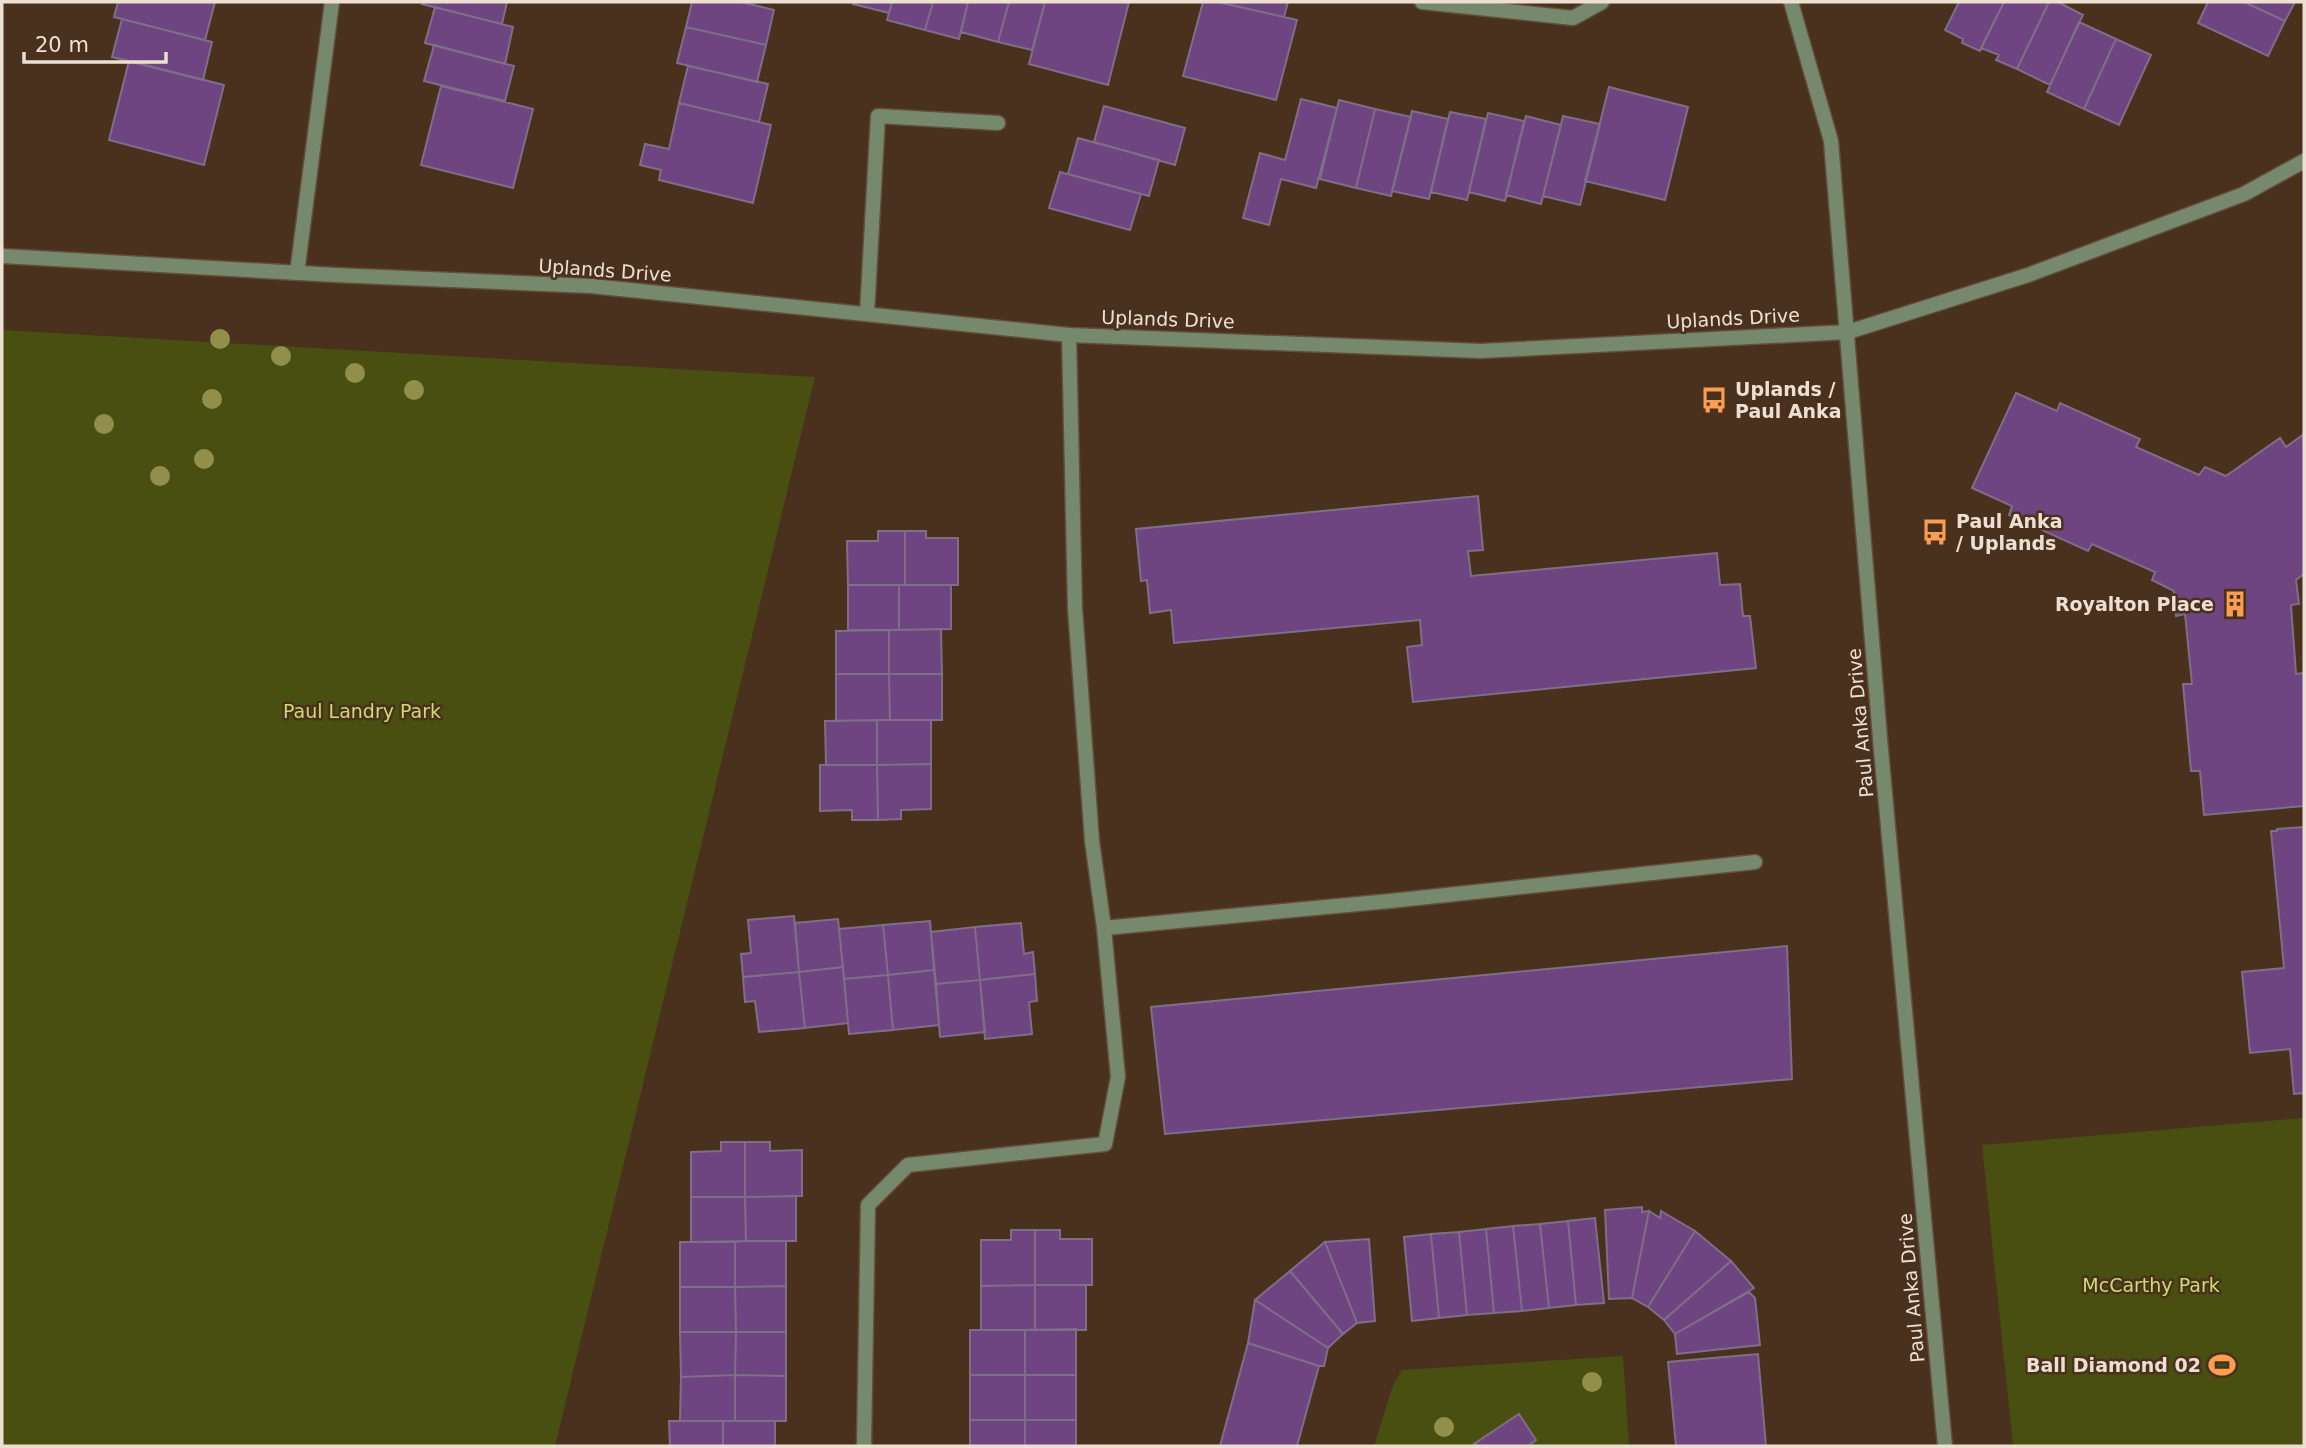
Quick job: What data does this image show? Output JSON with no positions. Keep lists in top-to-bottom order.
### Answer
{
  "streets": {
    "street": ["Uplands Drive", "Paul Anka Drive"]
  },
  "crossings": [
    ["Uplands Drive", "Paul Anka Drive"]
  ],
  "parks": ["Paul Landry Park", "McCarthy Park"],
  "places": {
    "bus stop": ["Uplands / Paul Anka", "Paul Anka / Uplands"],
    "building": ["Royalton Place"],
    "sports": ["Ball Diamond 02"]
  },
  "scale_bar": "20 m"
}
